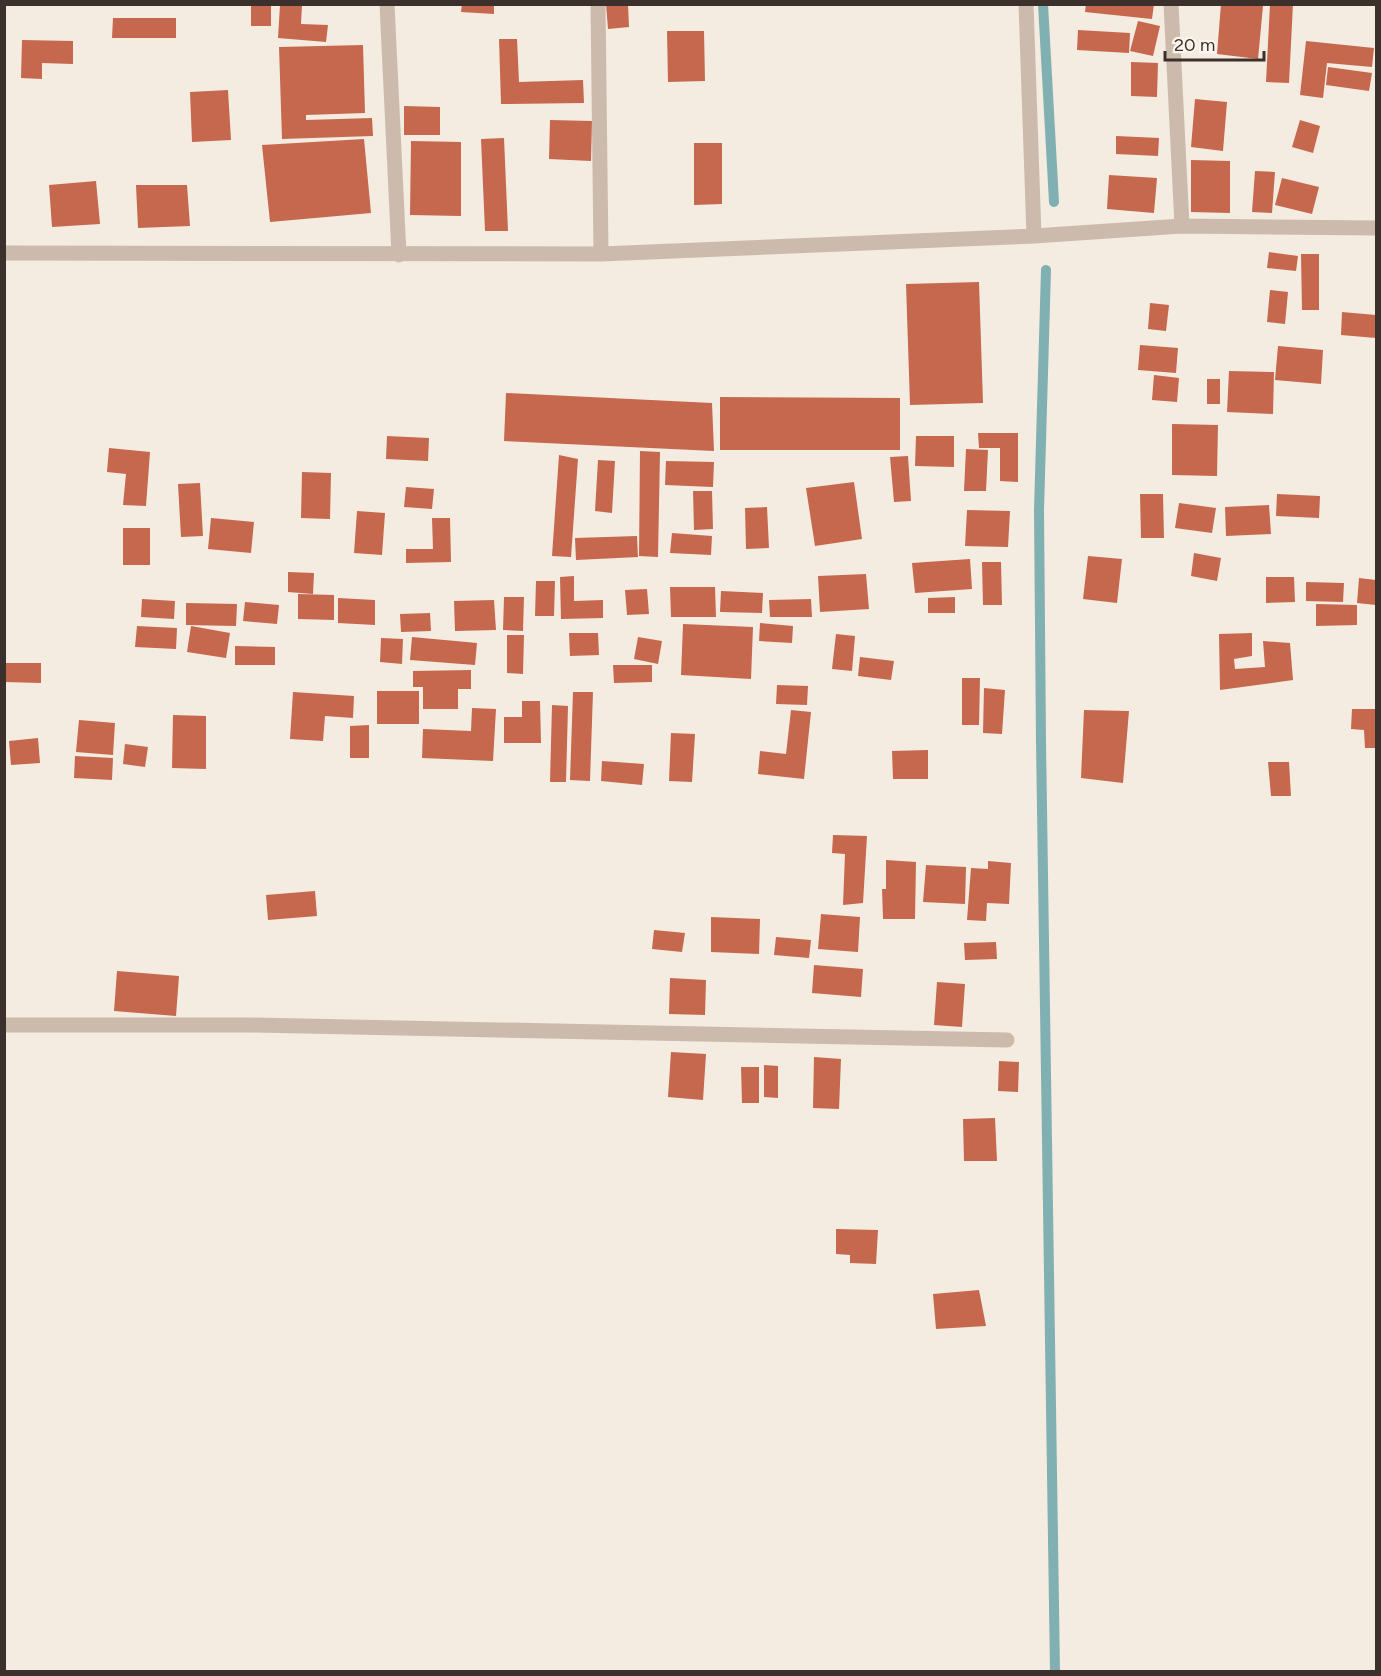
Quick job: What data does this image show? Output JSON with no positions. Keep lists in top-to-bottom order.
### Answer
{
  "scale_bar": "20 m"
}
